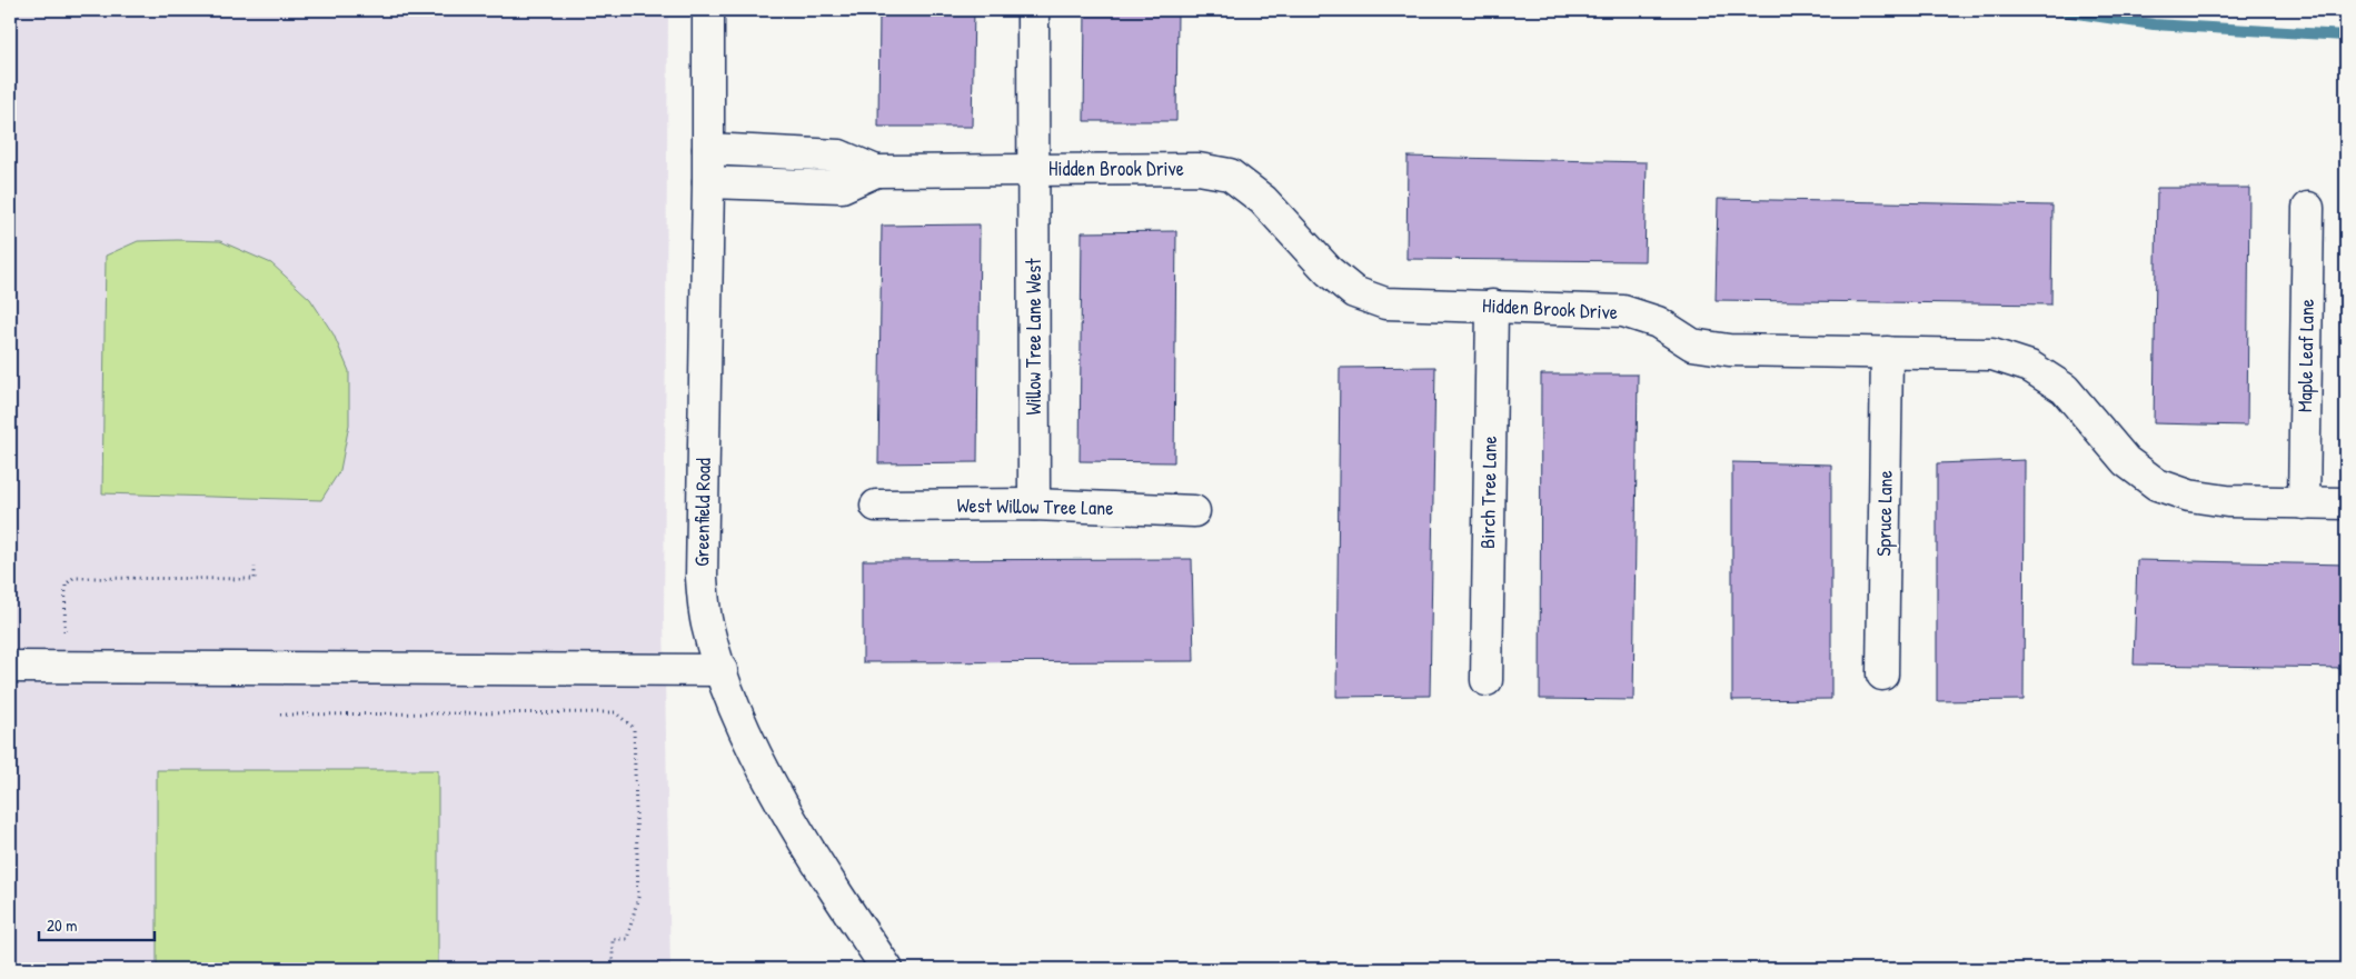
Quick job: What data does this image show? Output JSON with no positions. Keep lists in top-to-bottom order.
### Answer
{
  "streets": {
    "street": [
      "Hidden Brook Drive",
      "Willow Tree Lane West",
      "Maple Leaf Lane",
      "Birch Tree Lane",
      "West Willow Tree Lane",
      "Greenfield Road",
      "Spruce Lane"
    ]
  },
  "crossings": [
    ["Hidden Brook Drive", "Willow Tree Lane West"],
    ["Hidden Brook Drive", "Maple Leaf Lane"],
    ["Hidden Brook Drive", "Birch Tree Lane"],
    ["Hidden Brook Drive", "Greenfield Road"],
    ["Hidden Brook Drive", "Spruce Lane"],
    ["Willow Tree Lane West", "West Willow Tree Lane"]
  ],
  "scale_bar": "20 m"
}
